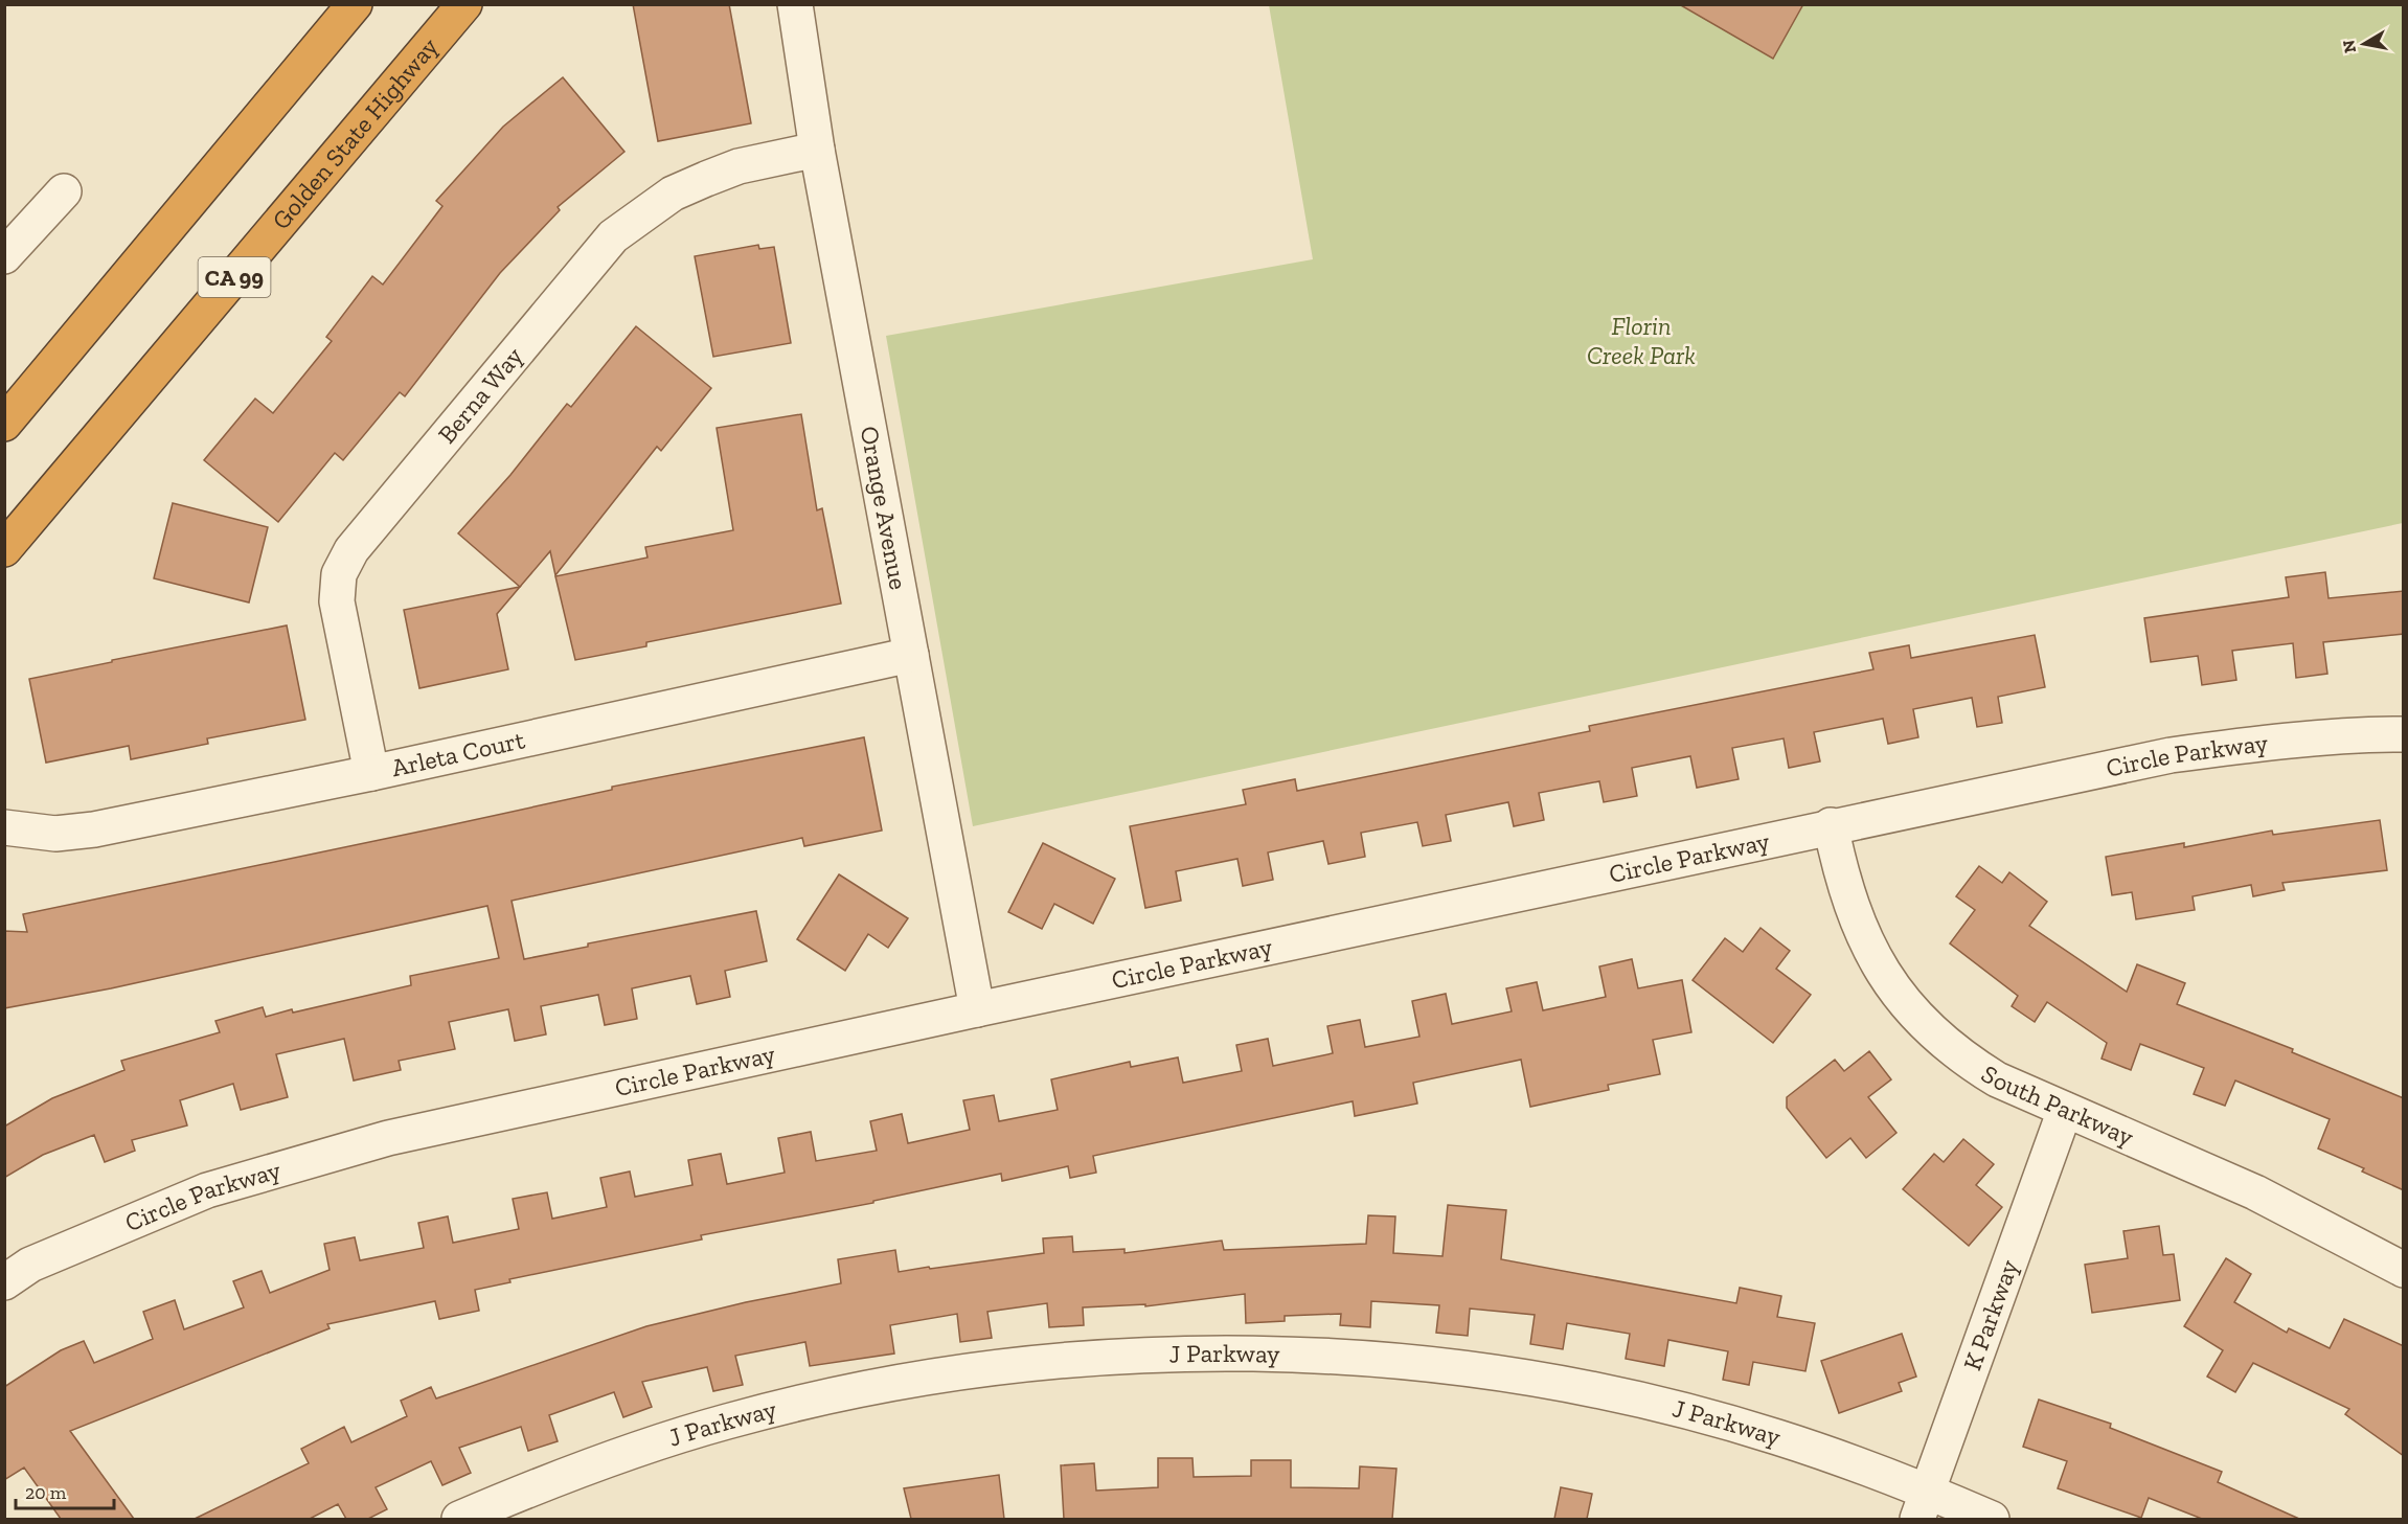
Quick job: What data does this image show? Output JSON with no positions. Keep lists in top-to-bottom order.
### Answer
{
  "streets": {
    "highway": ["Golden State Highway", "CA 99"],
    "street": [
      "Berna Way",
      "Orange Avenue",
      "Arleta Court",
      "Circle Parkway",
      "South Parkway",
      "K Parkway",
      "J Parkway"
    ]
  },
  "crossings": [
    ["Berna Way", "Orange Avenue"],
    ["Berna Way", "Arleta Court"],
    ["Orange Avenue", "Arleta Court"],
    ["Orange Avenue", "Circle Parkway"],
    ["Circle Parkway", "South Parkway"],
    ["South Parkway", "K Parkway"],
    ["K Parkway", "J Parkway"]
  ],
  "parks": ["Florin Creek Park"],
  "scale_bar": "20 m",
  "north": "left"
}
